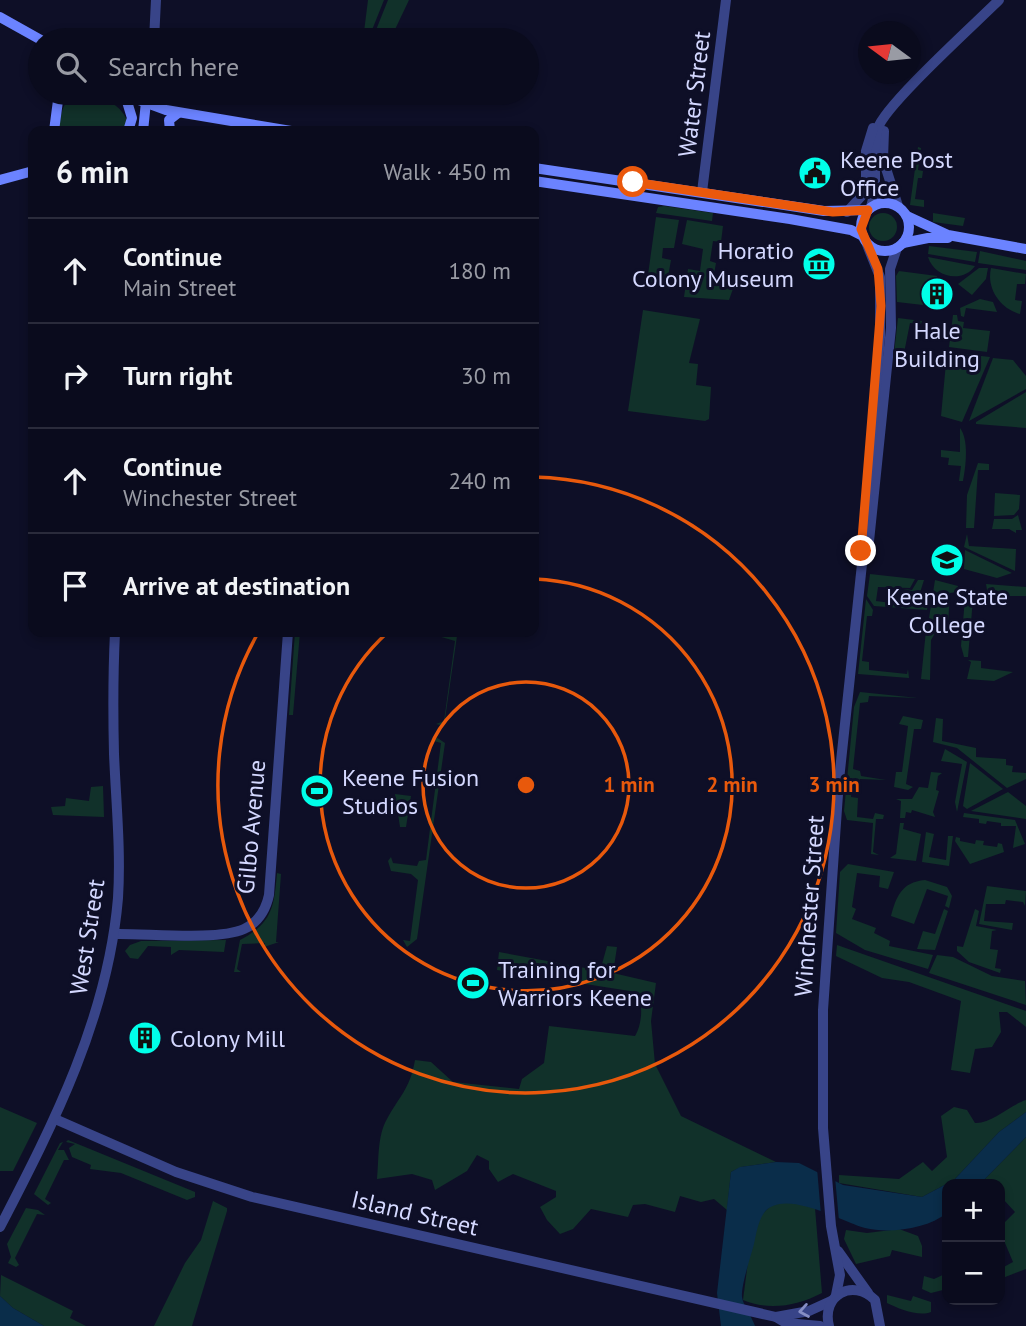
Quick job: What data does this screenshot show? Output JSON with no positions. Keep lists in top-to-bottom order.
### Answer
{
  "streets": {
    "street": [
      "Water Street",
      "Gilbo Avenue",
      "Winchester Street",
      "West Street",
      "Island Street"
    ]
  },
  "crossings": [
    ["Gilbo Avenue", "West Street"],
    ["Winchester Street", "Island Street"],
    ["West Street", "Island Street"]
  ],
  "places": {
    "public building": ["Keene Post Office"],
    "museum": ["Horatio Colony Museum"],
    "building": ["Hale Building", "Colony Mill"],
    "school or university": ["Keene State College"],
    "sports": ["Keene Fusion Studios", "Training for Warriors Keene"]
  },
  "north": "left",
  "page": {
    "search": "Search here",
    "heading": ["6 min", "Walk · 450 m"],
    "list": [
      ["Continue", "Main Street", "180 m"],
      ["Turn right", "30 m"],
      ["Continue", "Winchester Street", "240 m"],
      "Arrive at destination"
    ],
    "map_buttons": ["+", "−"]
  },
  "rings": ["1 min", "2 min", "3 min"]
}
